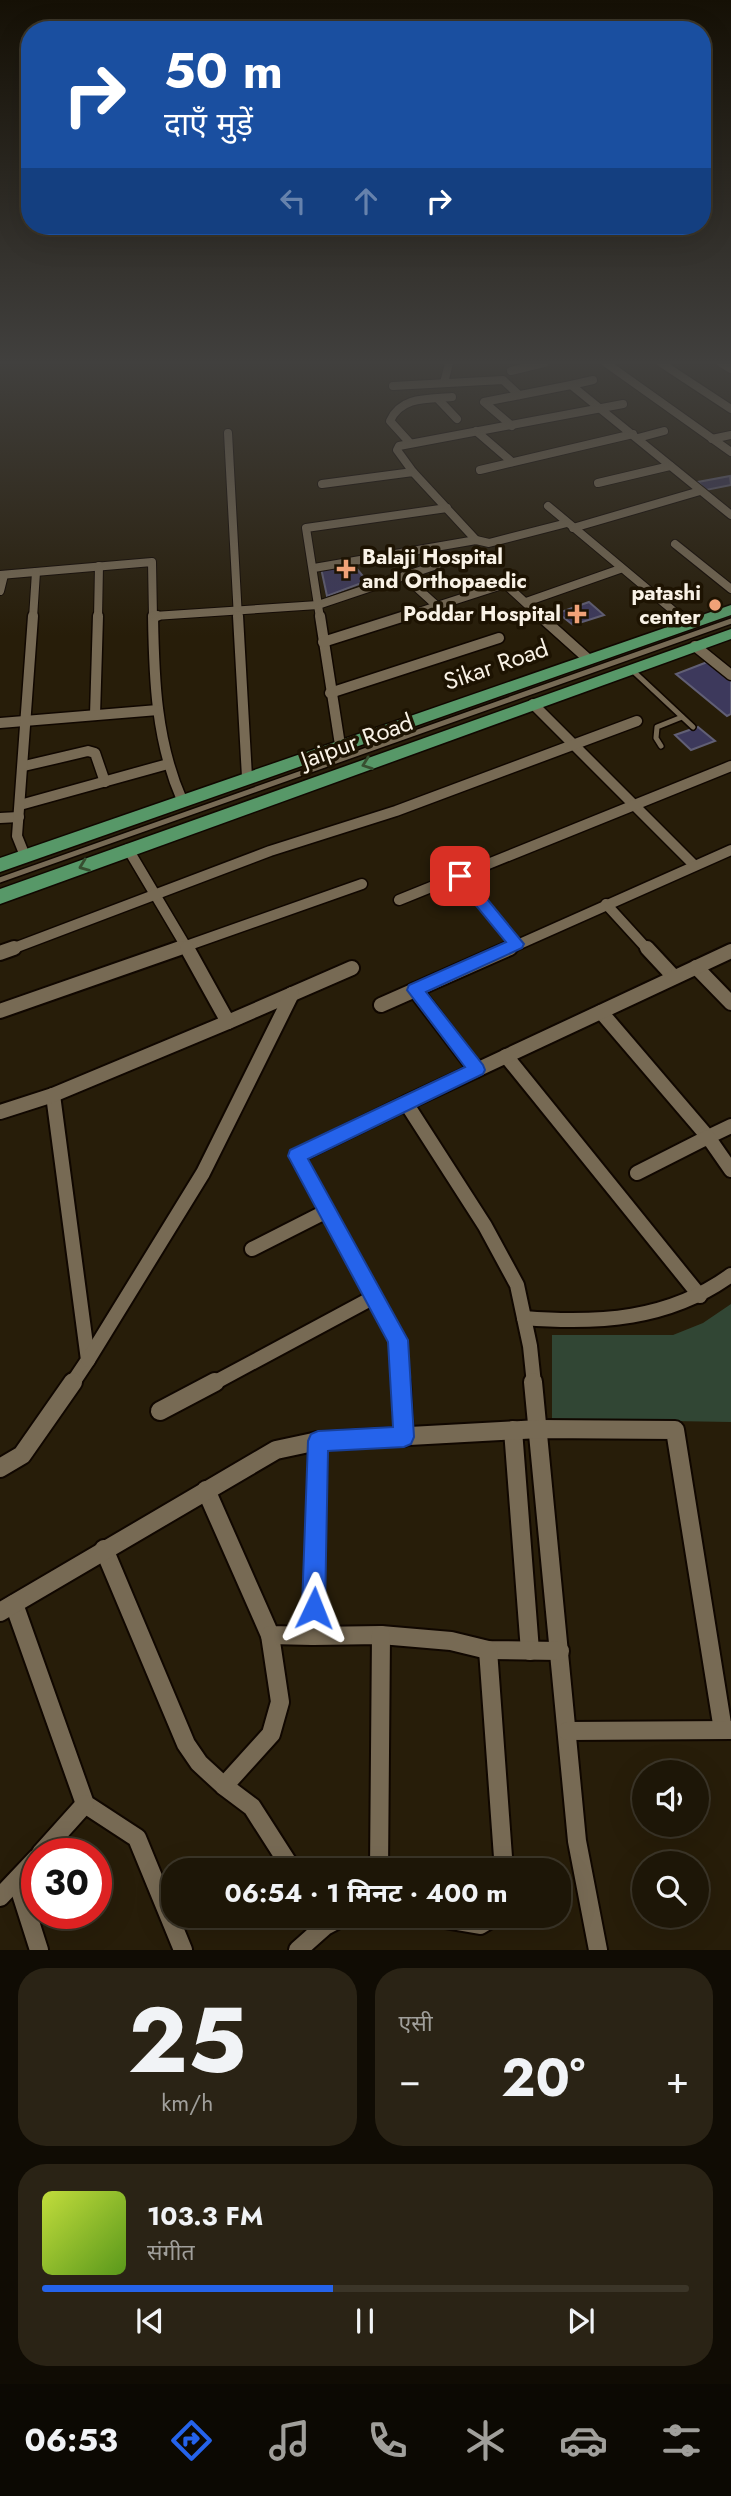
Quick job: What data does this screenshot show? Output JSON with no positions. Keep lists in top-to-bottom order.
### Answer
{
  "streets": {
    "main road": ["Sikar Road", "Jaipur Road"]
  },
  "one_way": ["Jaipur Road"],
  "places": {
    "health": ["Balaji Hospital and Orthopaedic", "Poddar Hospital"],
    "other": ["patashi center"]
  },
  "page": {
    "turn": ["50 m", "दाएँ मुड़ें"],
    "limit": "30",
    "trip": "06:54 · 1 मिनट · 400 m",
    "tile": [
      ["25", "km/h"],
      "एसी"
    ],
    "heat": ["−", "20°", "+"],
    "song": ["103.3 FM", "संगीत"],
    "tabs": "06:53"
  }
}
